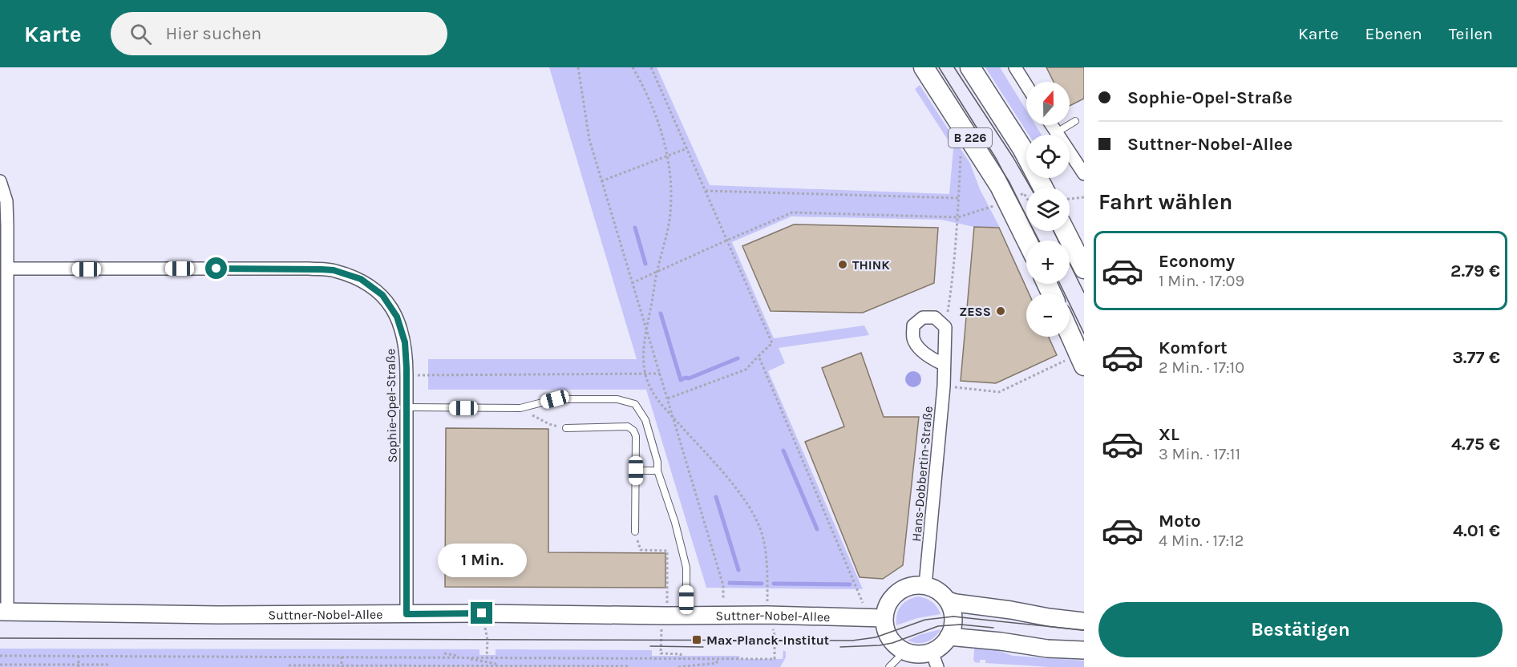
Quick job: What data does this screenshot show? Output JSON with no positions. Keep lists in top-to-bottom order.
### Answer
{
  "streets": {
    "main road": ["B 226"],
    "street": ["Sophie-Opel-Straße", "Hans-Dobbertin-Straße", "Suttner-Nobel-Allee"]
  },
  "crossings": [
    ["Sophie-Opel-Straße", "Suttner-Nobel-Allee"],
    ["Hans-Dobbertin-Straße", "Suttner-Nobel-Allee"]
  ],
  "places": {
    "other": ["THINK", "ZESS"],
    "transit": ["Max-Planck-Institut"]
  },
  "north": "top",
  "page": {
    "header": "Karte",
    "search": "Hier suchen",
    "nav": ["Karte", "Ebenen", "Teilen"],
    "banner": ["Sophie-Opel-Straße", "Suttner-Nobel-Allee"],
    "map_buttons": ["+", "−"],
    "heading": "Fahrt wählen",
    "list": [
      {
        "name": "Economy",
        "note": "1 Min. · 17:09",
        "value": "2.79 €"
      },
      {
        "name": "Komfort",
        "note": "2 Min. · 17:10",
        "value": "3.77 €"
      },
      {
        "name": "XL",
        "note": "3 Min. · 17:11",
        "value": "4.75 €"
      },
      {
        "name": "Moto",
        "note": "4 Min. · 17:12",
        "value": "4.01 €"
      }
    ],
    "bubble": "1 Min.",
    "buttons": "Bestätigen"
  }
}
